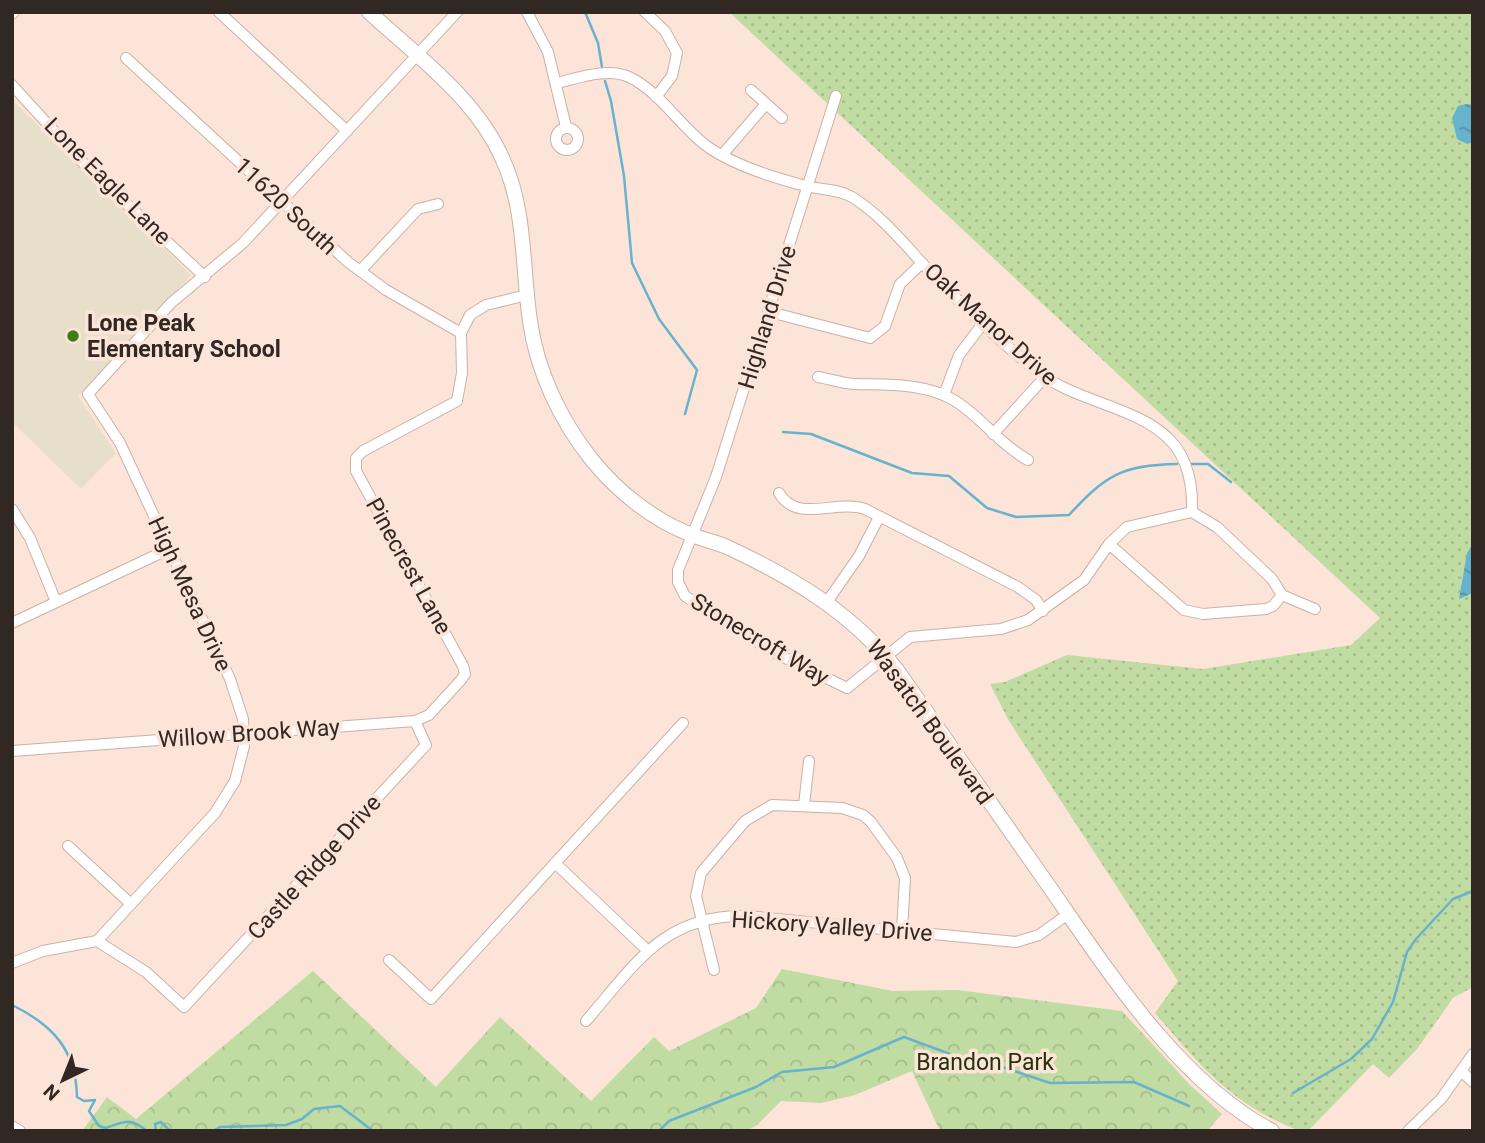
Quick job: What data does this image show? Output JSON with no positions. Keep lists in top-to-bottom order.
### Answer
{
  "streets": {
    "main road": ["Wasatch Boulevard"],
    "street": [
      "Lone Eagle Lane",
      "11620 South",
      "Highland Drive",
      "Oak Manor Drive",
      "Pinecrest Lane",
      "High Mesa Drive",
      "Stonecroft Way",
      "Willow Brook Way",
      "Castle Ridge Drive",
      "Hickory Valley Drive"
    ]
  },
  "crossings": [
    ["Lone Eagle Lane", "High Mesa Drive"],
    ["11620 South", "Pinecrest Lane"],
    ["11620 South", "High Mesa Drive"],
    ["Highland Drive", "Oak Manor Drive"],
    ["Highland Drive", "Stonecroft Way"],
    ["Highland Drive", "Wasatch Boulevard"],
    ["Pinecrest Lane", "Willow Brook Way"],
    ["Pinecrest Lane", "Castle Ridge Drive"],
    ["High Mesa Drive", "Wasatch Boulevard"],
    ["High Mesa Drive", "Willow Brook Way"],
    ["High Mesa Drive", "Castle Ridge Drive"],
    ["Stonecroft Way", "Wasatch Boulevard"],
    ["Wasatch Boulevard", "Hickory Valley Drive"],
    ["Willow Brook Way", "Castle Ridge Drive"]
  ],
  "parks": ["Brandon Park"],
  "places": ["Lone Peak Elementary School"],
  "north": "bottom left"
}
